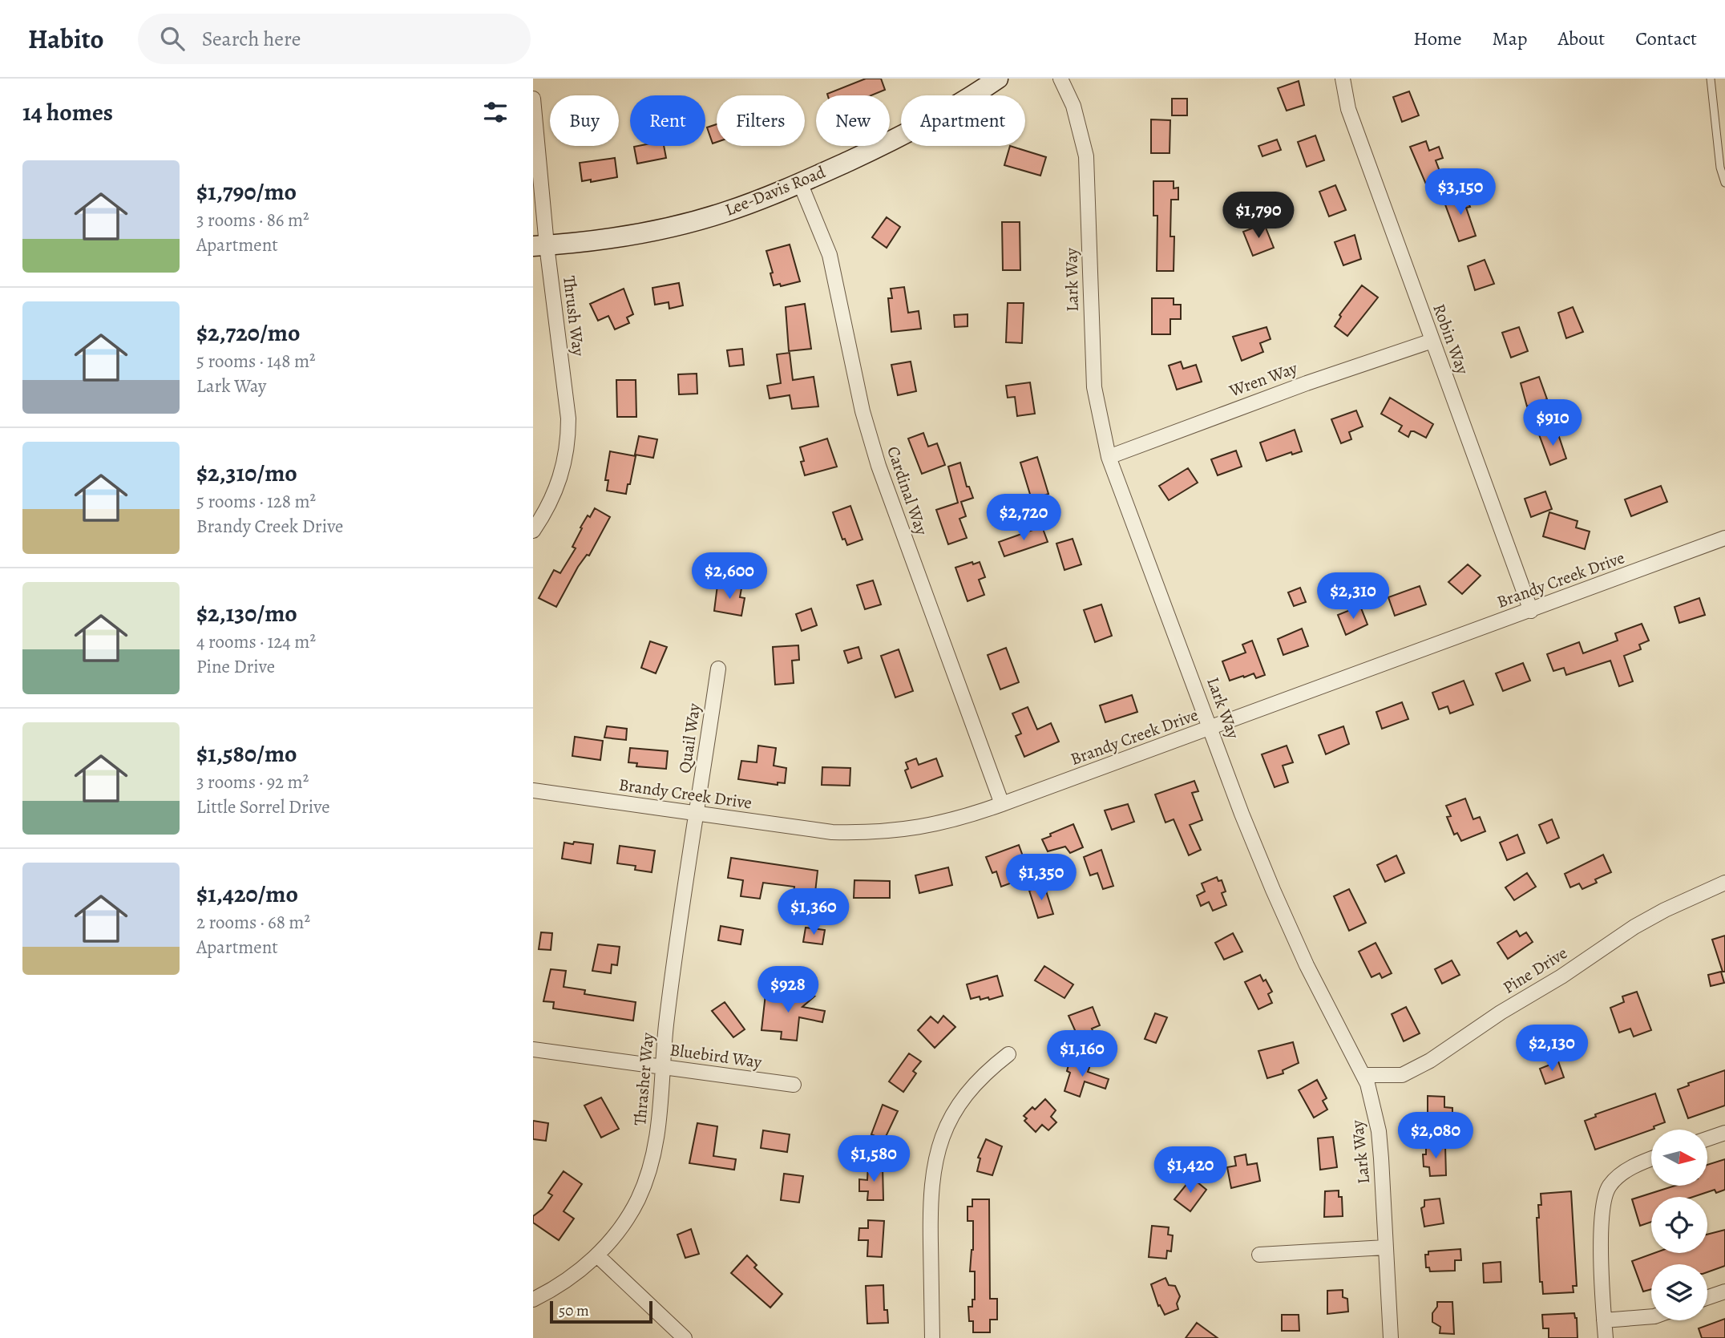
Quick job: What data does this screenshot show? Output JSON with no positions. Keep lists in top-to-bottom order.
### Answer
{
  "streets": {
    "main road": ["Lee-Davis Road"],
    "street": [
      "Lark Way",
      "Thrush Way",
      "Robin Way",
      "Wren Way",
      "Cardinal Way",
      "Brandy Creek Drive",
      "Quail Way",
      "Pine Drive",
      "Bluebird Way",
      "Thrasher Way"
    ]
  },
  "crossings": [
    ["Lee-Davis Road", "Thrush Way"],
    ["Lee-Davis Road", "Cardinal Way"],
    ["Lark Way", "Wren Way"],
    ["Lark Way", "Brandy Creek Drive"],
    ["Lark Way", "Pine Drive"],
    ["Robin Way", "Wren Way"],
    ["Robin Way", "Brandy Creek Drive"],
    ["Cardinal Way", "Brandy Creek Drive"],
    ["Brandy Creek Drive", "Quail Way"],
    ["Brandy Creek Drive", "Thrasher Way"],
    ["Quail Way", "Thrasher Way"],
    ["Bluebird Way", "Thrasher Way"]
  ],
  "scale_bar": "50 m",
  "north": "right",
  "page": {
    "header": "Habito",
    "search": "Search here",
    "nav": [
      "Home",
      "Map",
      "About",
      "Contact"
    ],
    "heading": "14 homes",
    "chip": [
      "Buy",
      "Rent",
      "Filters",
      "New",
      "Apartment"
    ],
    "list": [
      {
        "name": "$1,790/mo",
        "note": "3 rooms · 86 m² · Apartment"
      },
      {
        "name": "$2,720/mo",
        "note": "5 rooms · 148 m² · Lark Way"
      },
      {
        "name": "$2,310/mo",
        "note": "5 rooms · 128 m² · Brandy Creek Drive"
      },
      {
        "name": "$2,130/mo",
        "note": "4 rooms · 124 m² · Pine Drive"
      },
      {
        "name": "$1,580/mo",
        "note": "3 rooms · 92 m² · Little Sorrel Drive"
      },
      {
        "name": "$1,420/mo",
        "note": "2 rooms · 68 m² · Apartment"
      }
    ],
    "price": [
      "$3,150",
      "$1,790",
      "$910",
      "$2,720",
      "$2,600",
      "$2,310",
      "$1,350",
      "$1,360",
      "$928",
      "$2,130",
      "$1,160",
      "$2,080",
      "$1,580",
      "$1,420"
    ],
    "scale": "50 m"
  }
}
